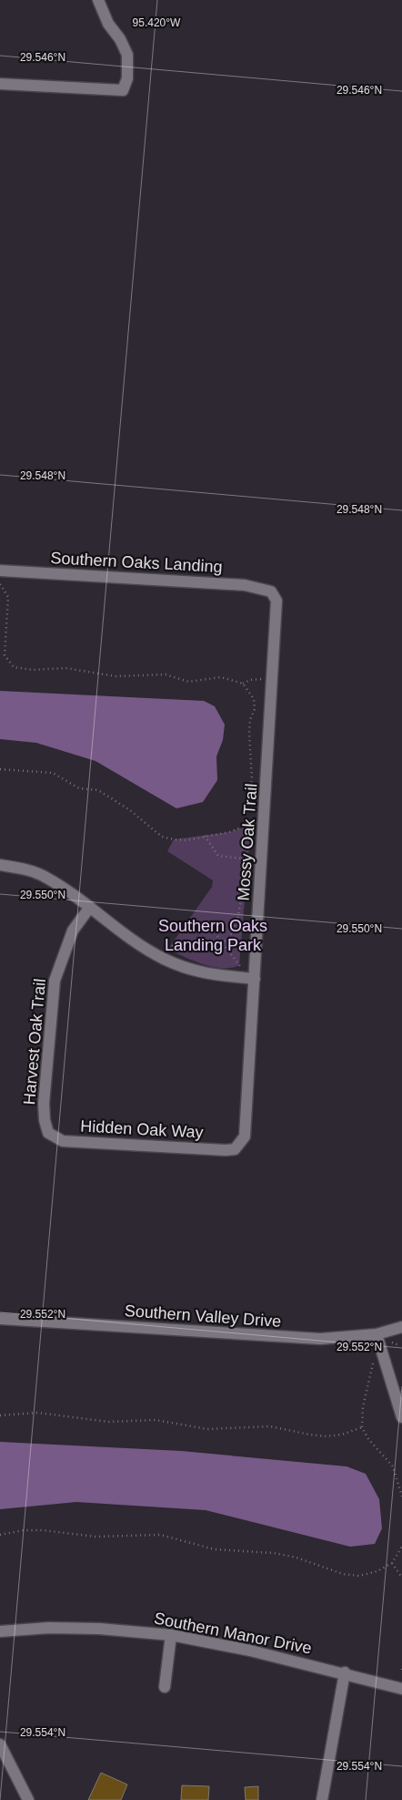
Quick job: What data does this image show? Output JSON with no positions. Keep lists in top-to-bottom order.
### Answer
{
  "streets": {
    "street": [
      "Southern Oaks Landing",
      "Mossy Oak Trail",
      "Harvest Oak Trail",
      "Hidden Oak Way",
      "Southern Valley Drive",
      "Southern Manor Drive"
    ]
  },
  "crossings": [
    ["Southern Oaks Landing", "Mossy Oak Trail"],
    ["Mossy Oak Trail", "Hidden Oak Way"],
    ["Harvest Oak Trail", "Hidden Oak Way"]
  ],
  "parks": ["Southern Oaks Landing Park"],
  "coordinates": [
    "95.420°W",
    "29.546°N",
    "29.548°N",
    "29.550°N",
    "29.552°N",
    "29.554°N"
  ]
}
